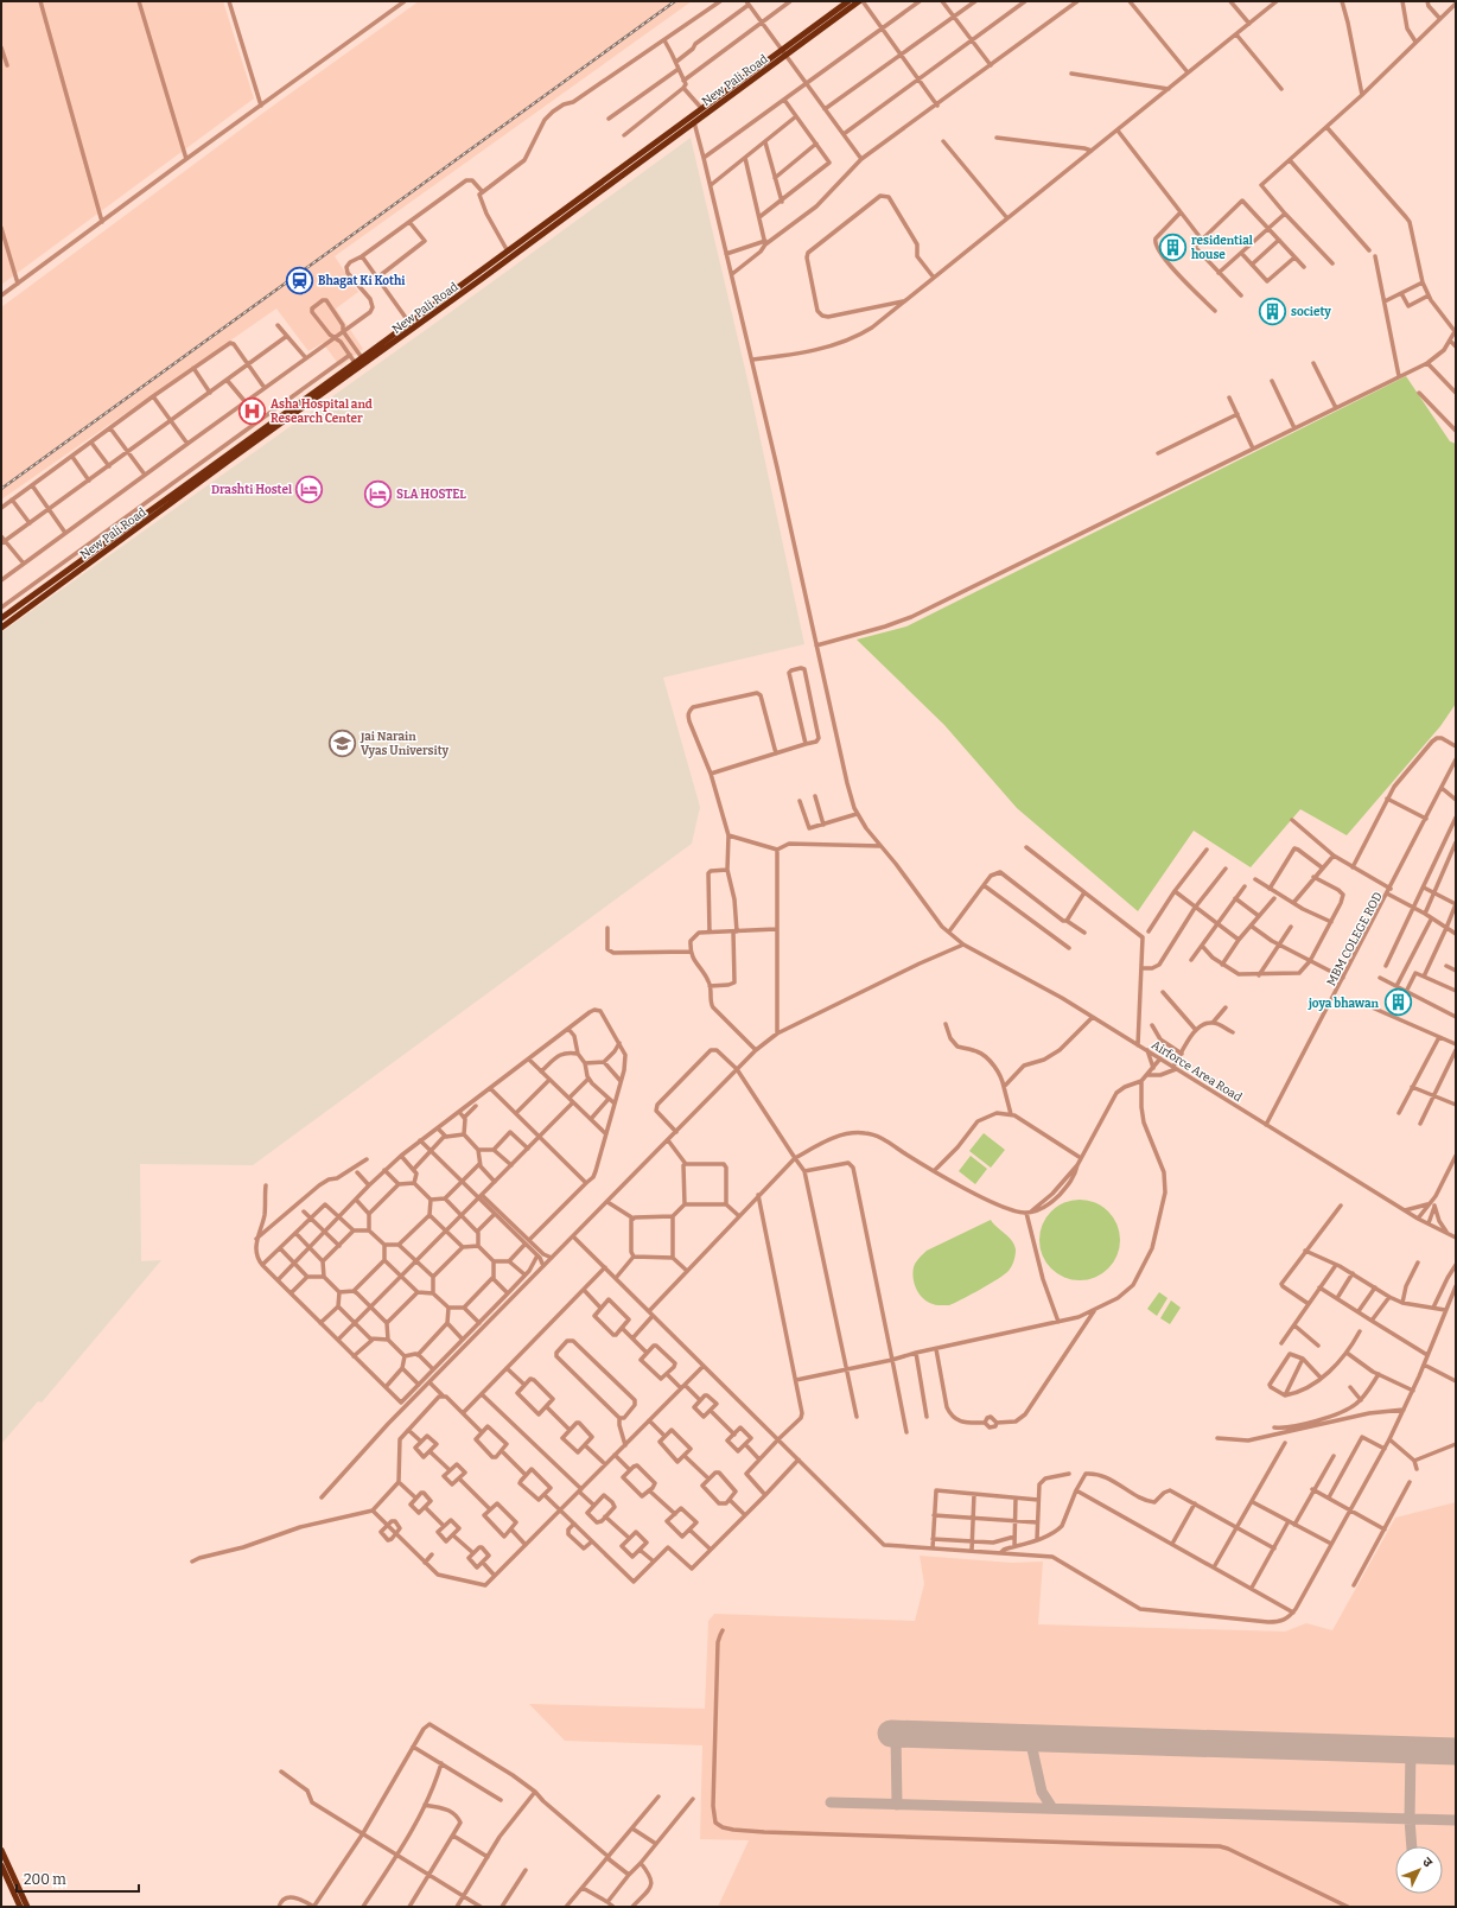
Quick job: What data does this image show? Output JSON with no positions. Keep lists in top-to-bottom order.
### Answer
{
  "streets": {
    "highway": ["New Pali Road"],
    "street": ["MBM COLEGE ROD", "Airforce Area Road"]
  },
  "crossings": [
    ["New Pali Road", "Airforce Area Road"],
    ["MBM COLEGE ROD", "Airforce Area Road"]
  ],
  "places": {
    "building": ["residential house", "society", "joya bhawan"],
    "station": ["Bhagat Ki Kothi"],
    "hospital": ["Asha Hospital and Research Center"],
    "hotel": ["Drashti Hostel", "SLA HOSTEL"],
    "school or university": ["Jai Narain Vyas University"]
  },
  "scale_bar": "200 m",
  "north": "top right"
}
